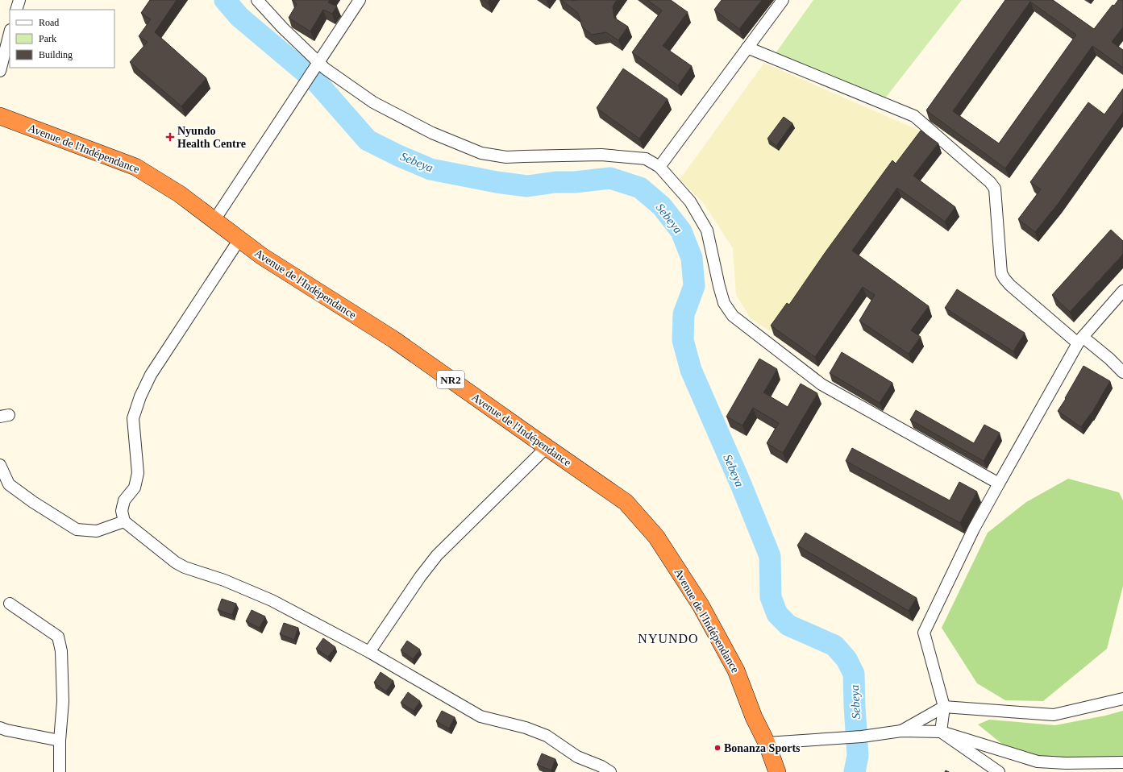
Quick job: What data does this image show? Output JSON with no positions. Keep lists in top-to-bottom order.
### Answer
{
  "streets": {
    "highway": ["Avenue de l'Indépendance", "NR2"]
  },
  "districts": ["NYUNDO"],
  "water": ["Sebeya"],
  "places": {
    "health": ["Nyundo Health Centre"],
    "other": ["Bonanza Sports"]
  },
  "legend": ["Road", "Park", "Building"]
}
